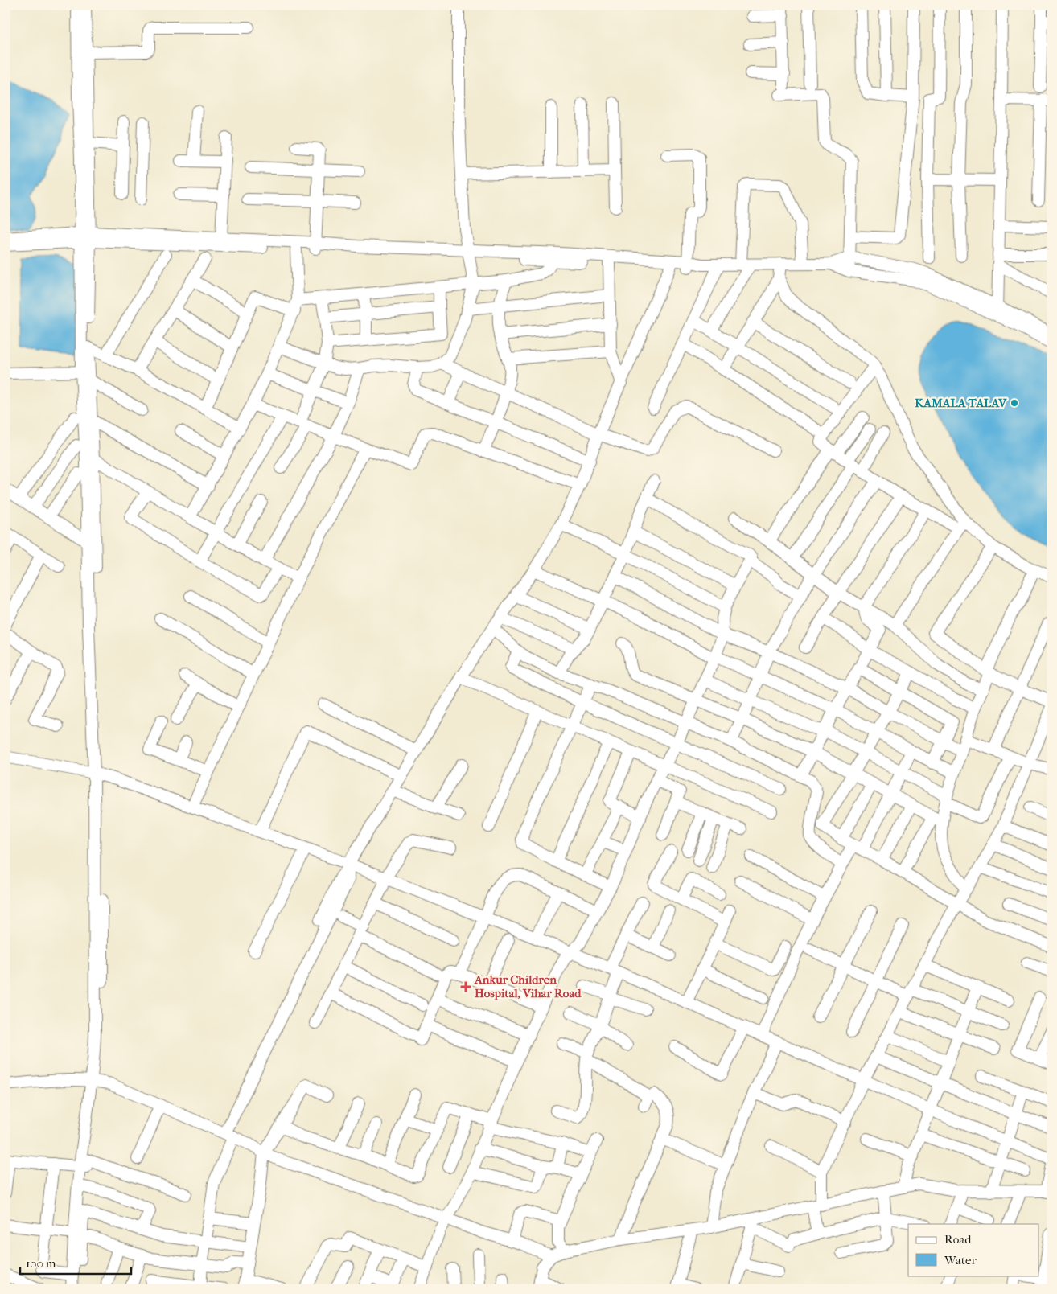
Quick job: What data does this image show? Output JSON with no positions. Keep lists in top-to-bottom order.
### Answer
{
  "places": {
    "other": ["KAMALA TALAV"],
    "health": ["Ankur Children Hospital, Vihar Road"]
  },
  "legend": ["Road", "Water"],
  "scale_bar": "100 m"
}
